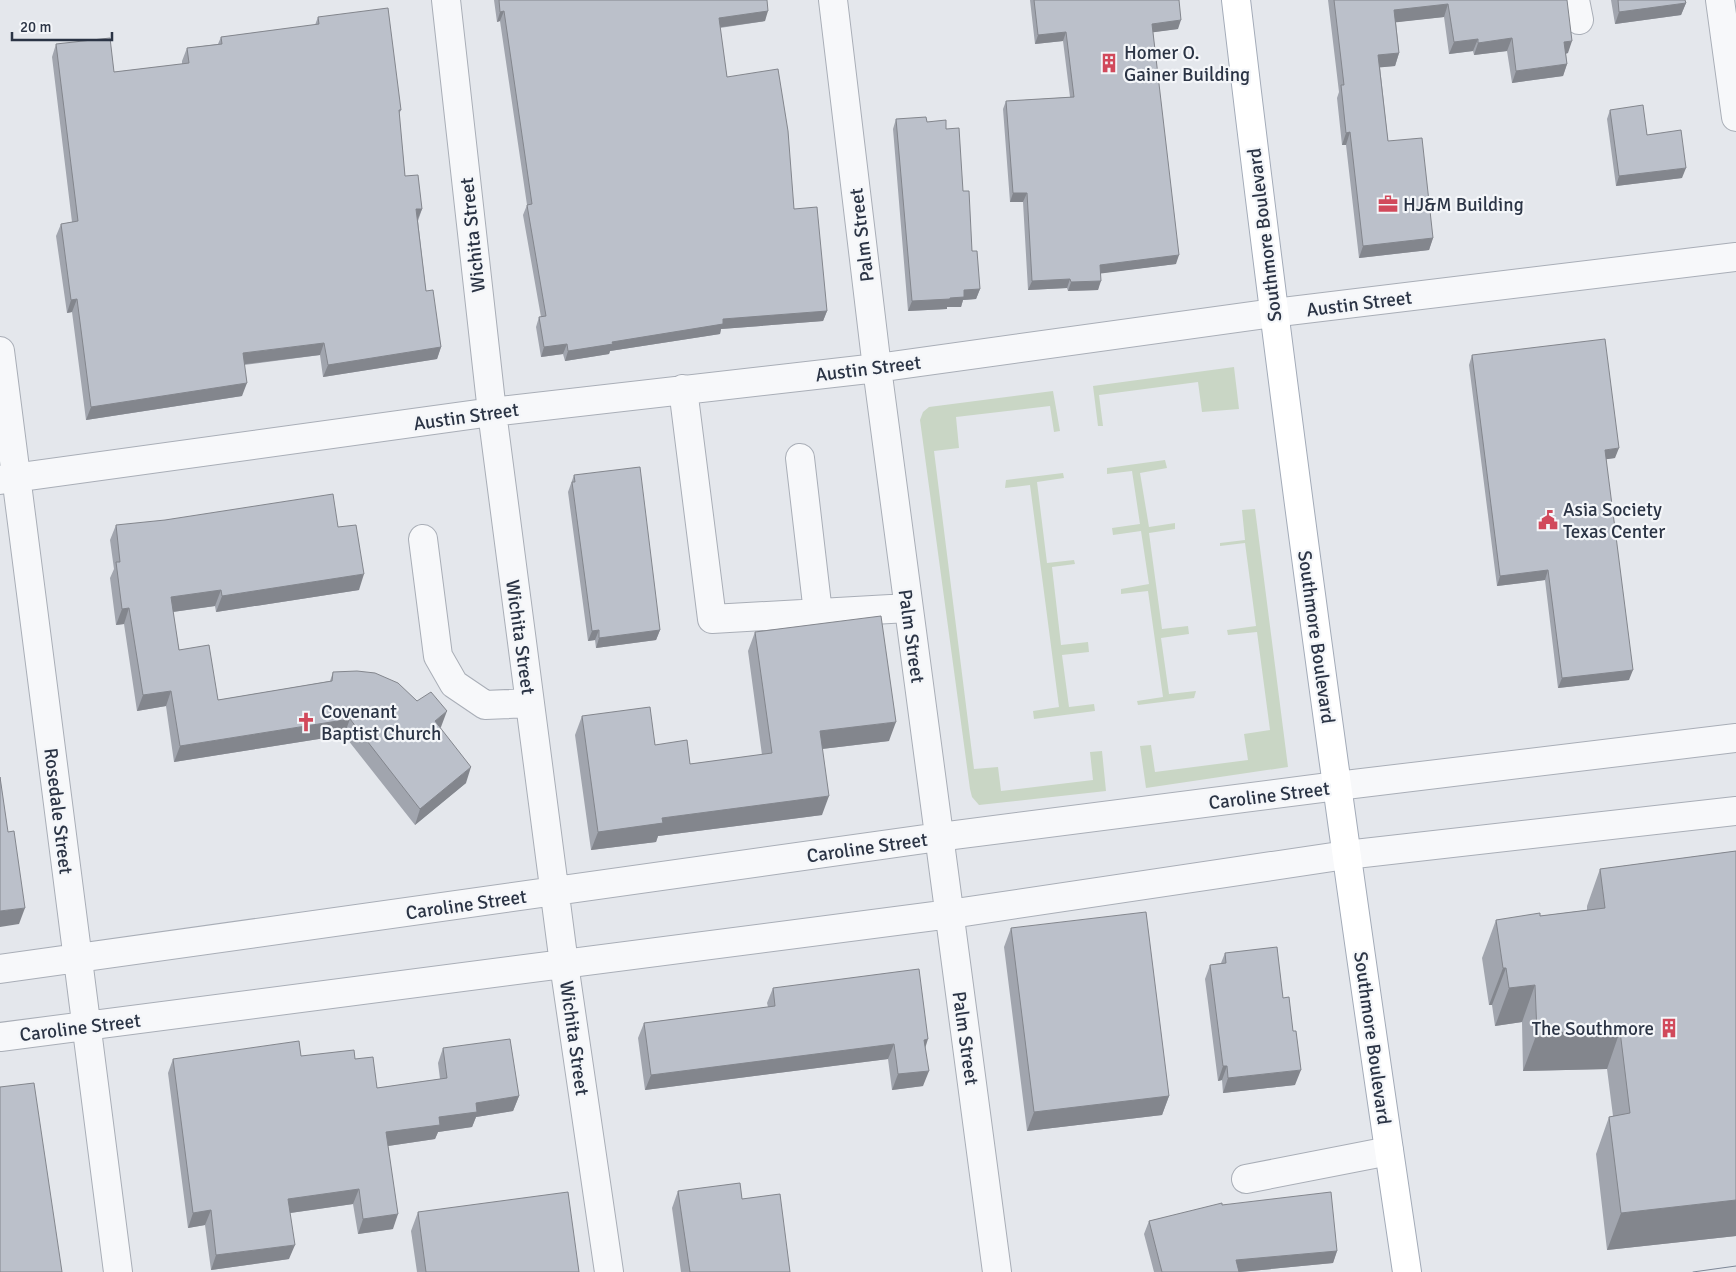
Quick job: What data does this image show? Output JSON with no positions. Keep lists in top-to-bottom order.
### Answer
{
  "streets": {
    "main road": ["Southmore Boulevard"],
    "street": [
      "Wichita Street",
      "Palm Street",
      "Austin Street",
      "Caroline Street",
      "Rosedale Street"
    ]
  },
  "crossings": [
    ["Wichita Street", "Austin Street"],
    ["Wichita Street", "Caroline Street"],
    ["Palm Street", "Austin Street"],
    ["Palm Street", "Caroline Street"],
    ["Southmore Boulevard", "Austin Street"],
    ["Southmore Boulevard", "Caroline Street"],
    ["Austin Street", "Rosedale Street"],
    ["Caroline Street", "Rosedale Street"]
  ],
  "places": {
    "building": ["Homer O. Gainer Building", "The Southmore"],
    "office": ["HJ&M Building"],
    "public building": ["Asia Society Texas Center"],
    "church": ["Covenant Baptist Church"]
  },
  "scale_bar": "20 m"
}
